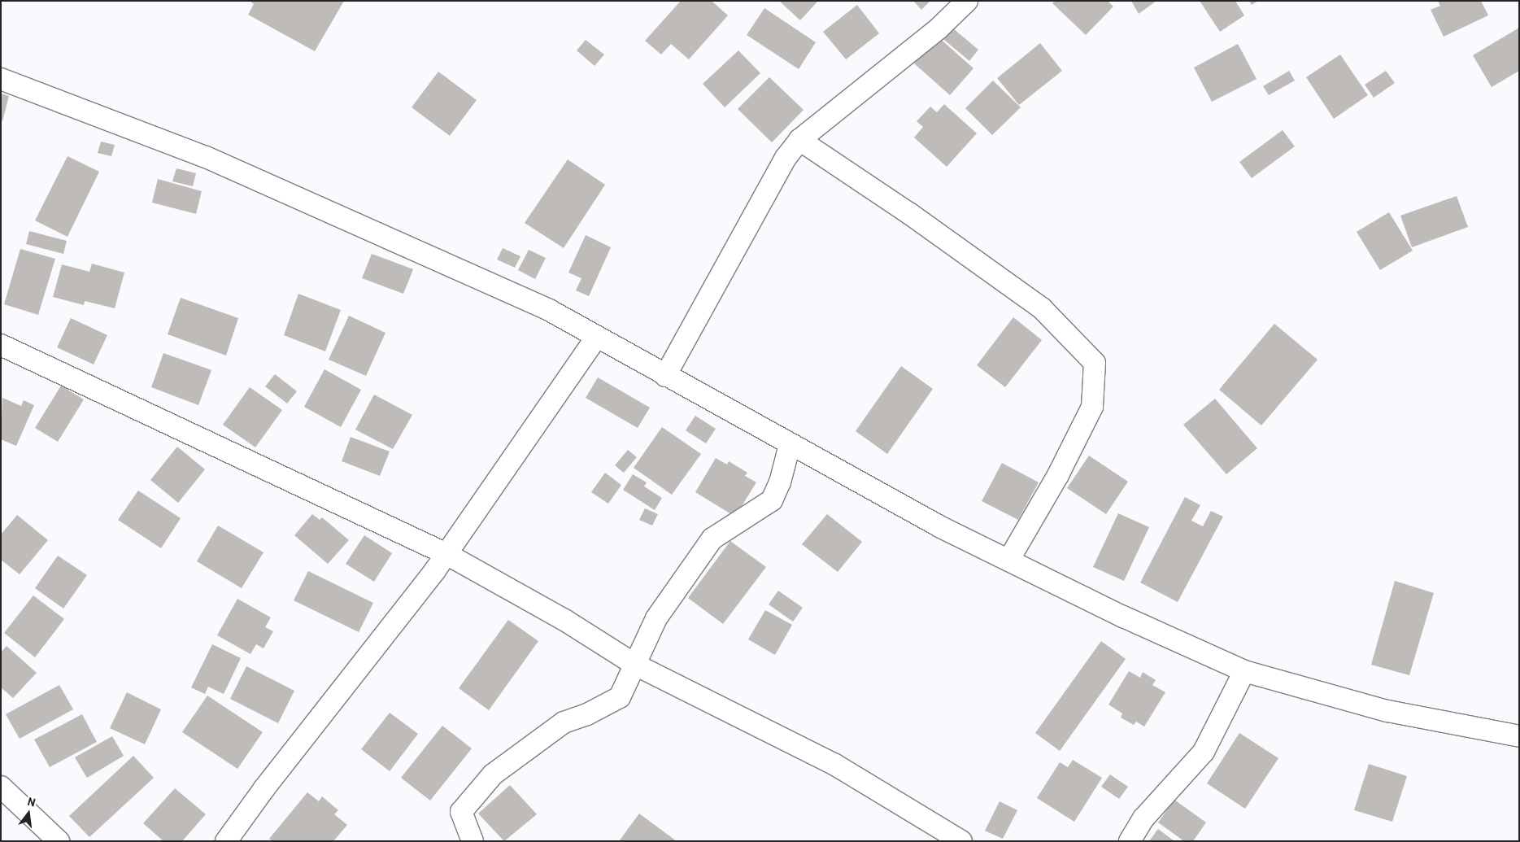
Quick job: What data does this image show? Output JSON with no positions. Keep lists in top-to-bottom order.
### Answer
{
  "north": "top"
}
